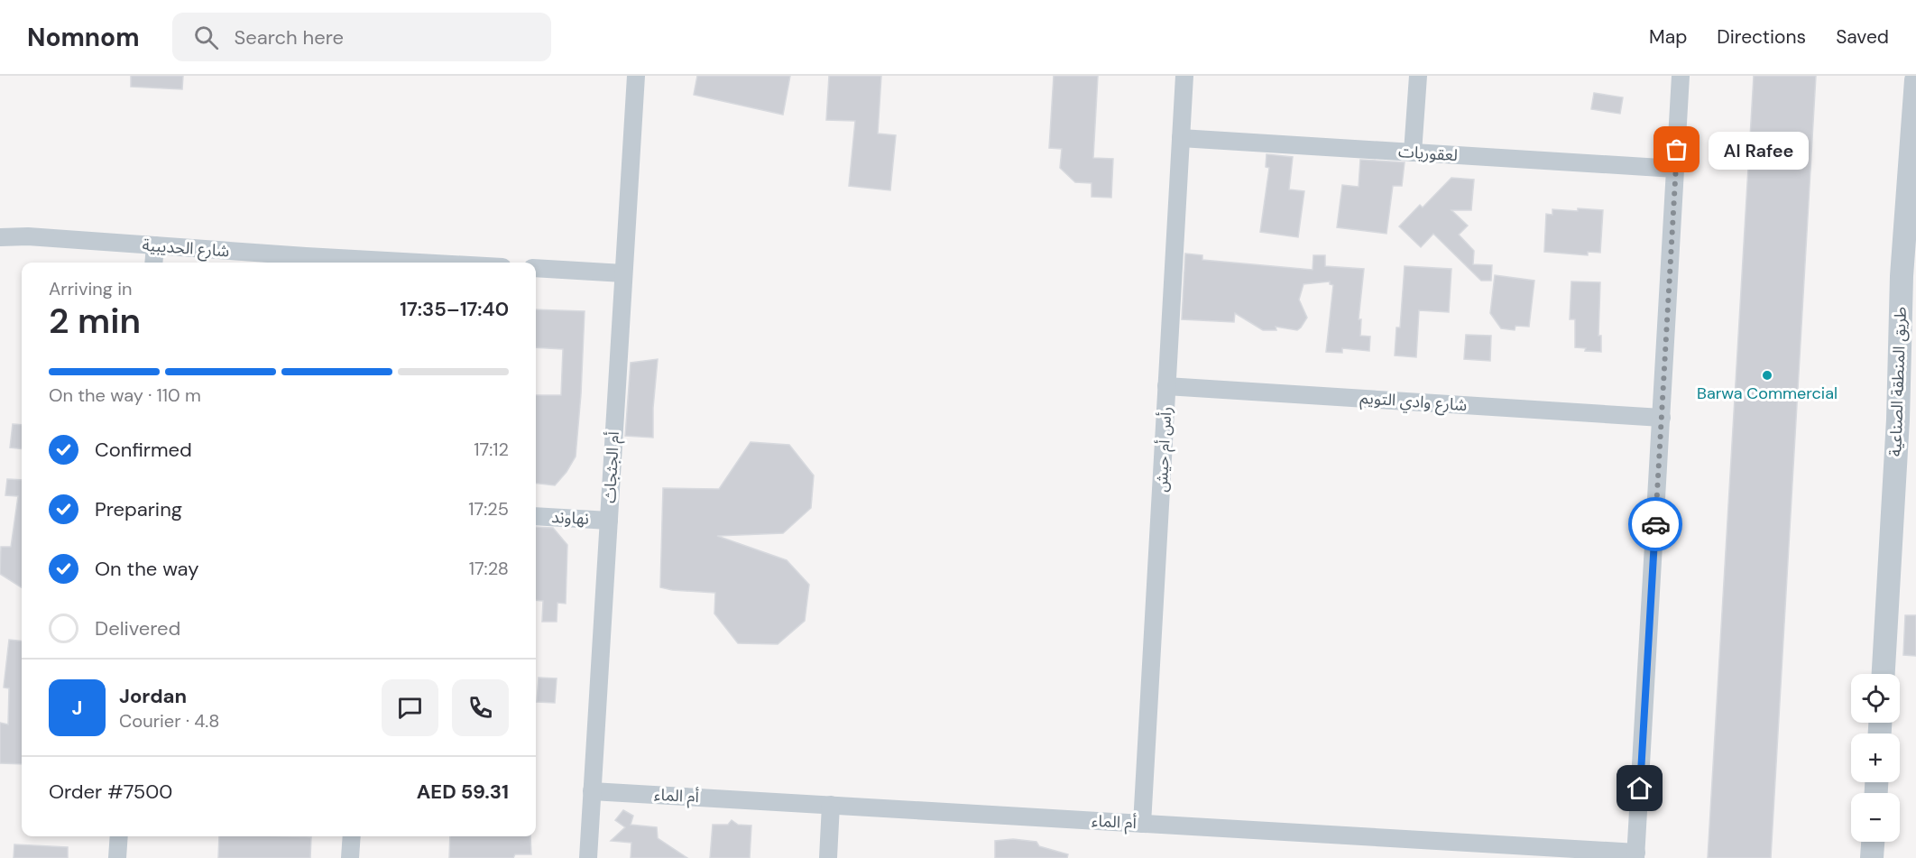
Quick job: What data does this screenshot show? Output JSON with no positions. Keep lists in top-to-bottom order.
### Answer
{
  "streets": {
    "street": [
      "لعقوريات",
      "شارع الحديبية",
      "طريق المنطقة الصناعية",
      "شارع وادي التويم",
      "رأس أم حيش",
      "أم الجثجاث",
      "نهاوند",
      "أم الماء"
    ]
  },
  "crossings": [
    ["لعقوريات", "رأس أم حيش"],
    ["شارع وادي التويم", "رأس أم حيش"],
    ["رأس أم حيش", "أم الماء"],
    ["أم الجثجاث", "نهاوند"],
    ["أم الجثجاث", "أم الماء"]
  ],
  "places": ["Al Rafee", "Barwa Commercial"],
  "page": {
    "header": "Nomnom",
    "search": "Search here",
    "nav": ["Map", "Directions", "Saved"],
    "bubble": "Al Rafee",
    "heading": ["2 min", "Arriving in", "17:35–17:40"],
    "panel": [
      "Jordan",
      "Courier · 4.8",
      "Order #7500",
      "AED 59.31"
    ],
    "bar": "On the way · 110 m",
    "list": [
      ["Confirmed", "17:12"],
      ["Preparing", "17:25"],
      ["On the way", "17:28"],
      "Delivered"
    ],
    "map_buttons": ["+", "−"],
    "round": "J"
  }
}
